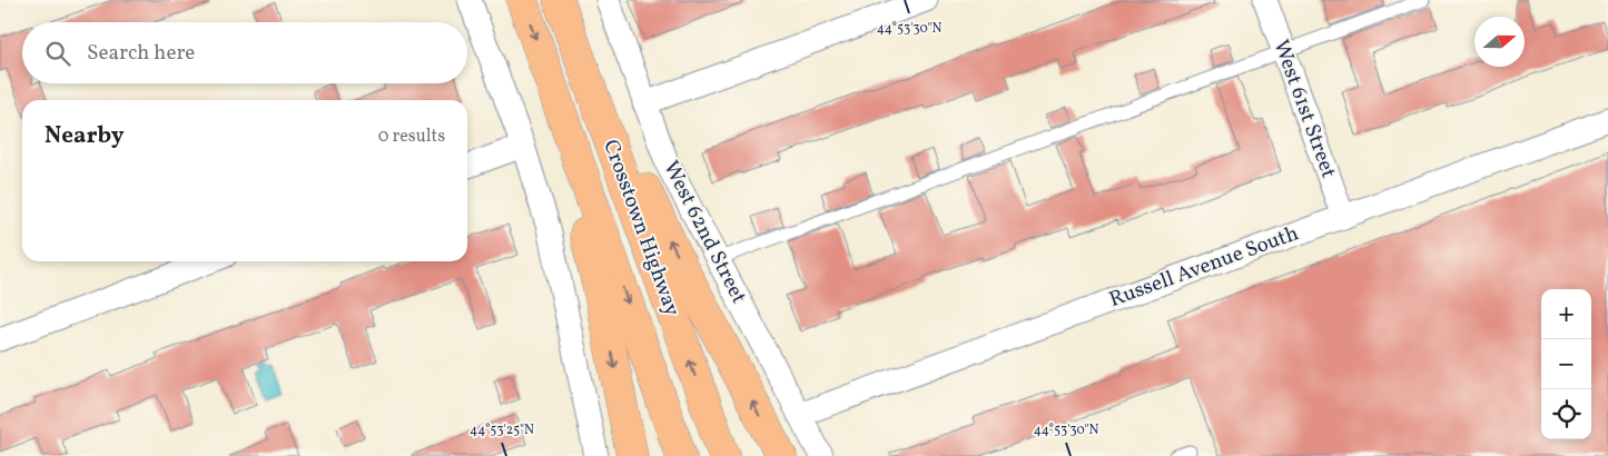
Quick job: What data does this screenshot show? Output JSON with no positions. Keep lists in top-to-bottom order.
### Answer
{
  "streets": {
    "highway": ["Crosstown Highway"],
    "street": ["West 61st Street", "West 62nd Street", "Russell Avenue South"]
  },
  "crossings": [
    ["West 61st Street", "Russell Avenue South"],
    ["West 62nd Street", "Russell Avenue South"]
  ],
  "north": "right",
  "page": {
    "search": "Search here",
    "heading": ["Nearby", "0 results"],
    "map_buttons": ["+", "−"]
  },
  "coordinates": ["44°53'30\"N", "44°53'25\"N"]
}
